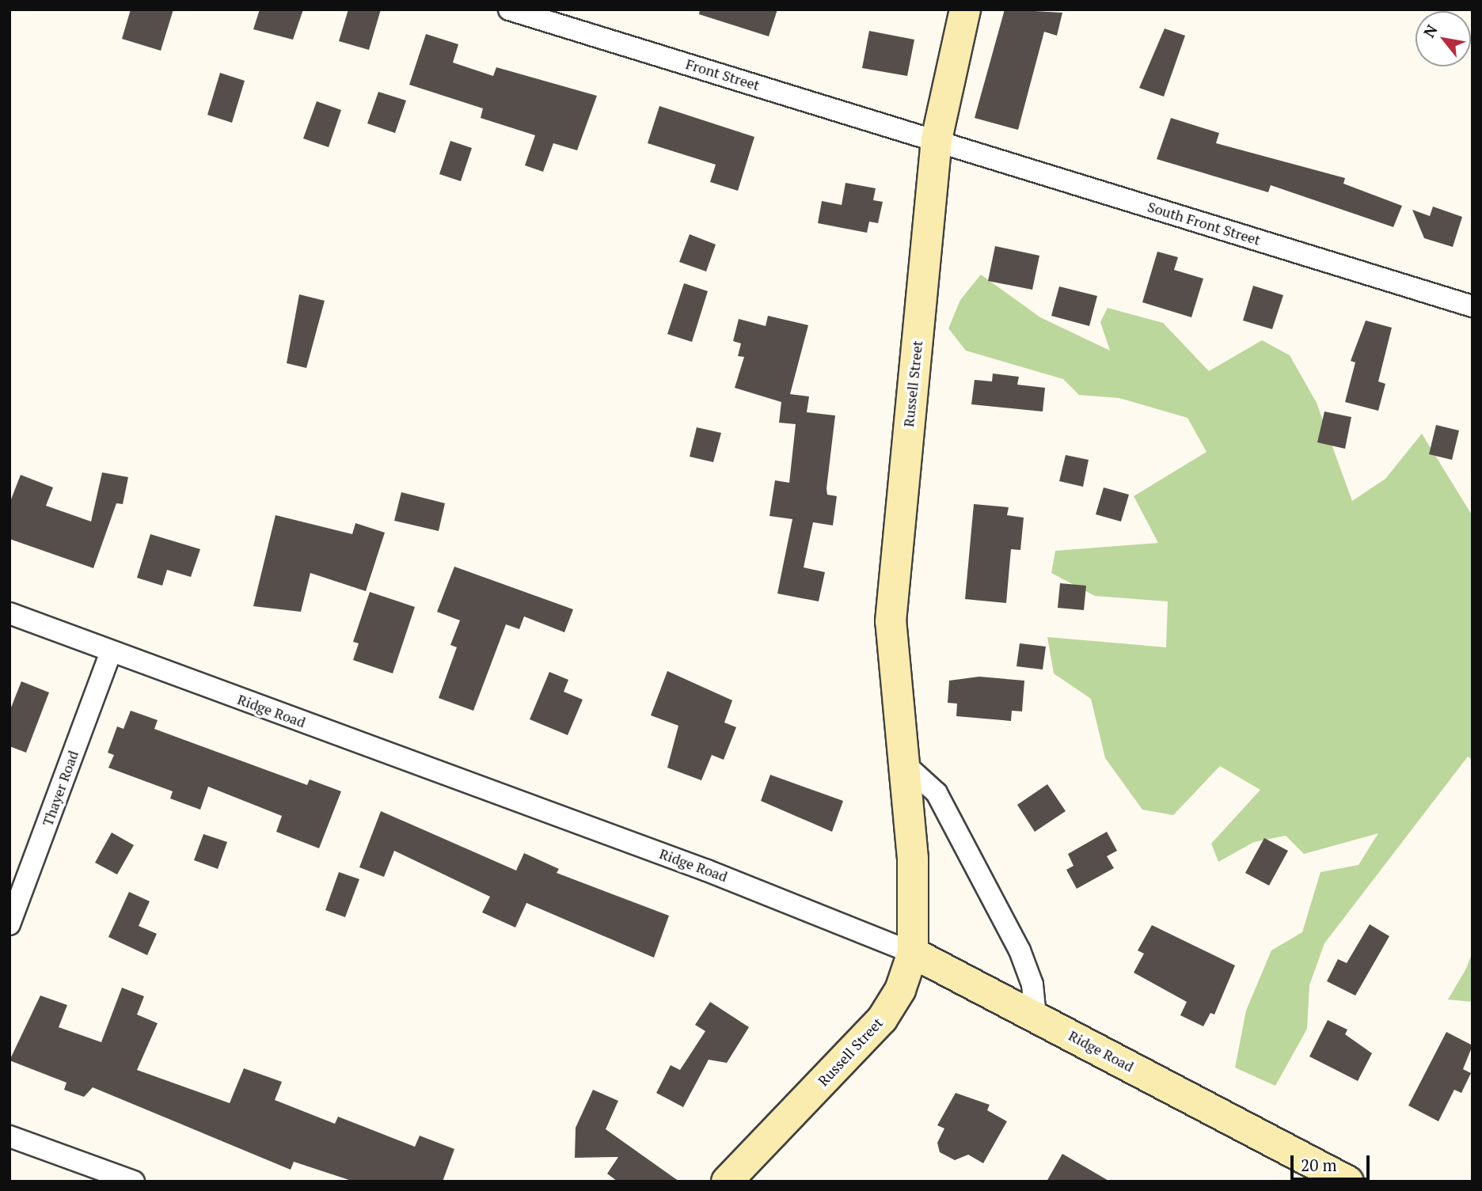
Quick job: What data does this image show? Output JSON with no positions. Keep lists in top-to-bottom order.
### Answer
{
  "streets": {
    "main road": ["Russell Street", "Ridge Road"],
    "street": ["Front Street", "South Front Street", "Thayer Road"]
  },
  "crossings": [
    ["Front Street", "South Front Street"],
    ["Front Street", "Russell Street"],
    ["South Front Street", "Russell Street"],
    ["Russell Street", "Ridge Road"],
    ["Ridge Road", "Thayer Road"]
  ],
  "scale_bar": "20 m",
  "north": "top left"
}
